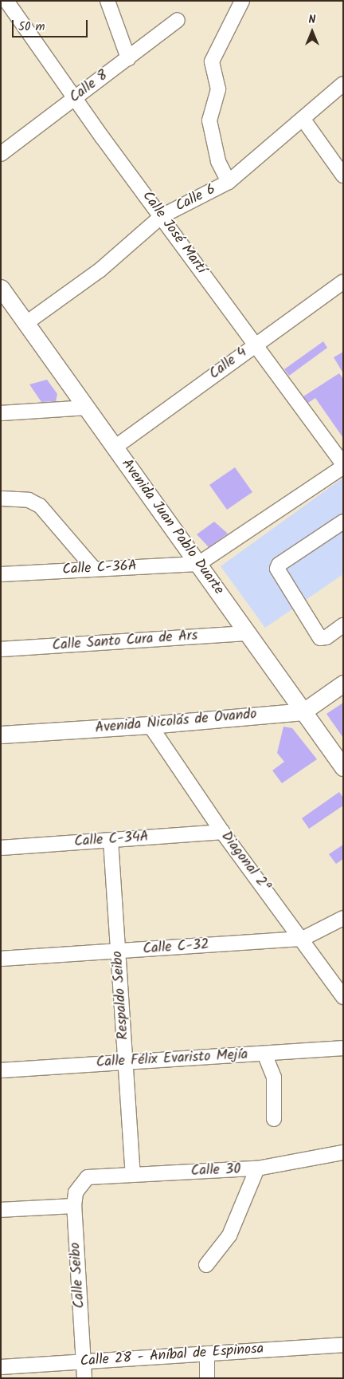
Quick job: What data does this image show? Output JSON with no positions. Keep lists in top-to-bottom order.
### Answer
{
  "streets": {
    "main road": ["Avenida Juan Pablo Duarte", "Avenida Nicolás de Ovando"],
    "street": [
      "Calle 8",
      "Calle 6",
      "Calle José Martí",
      "Calle 4",
      "Calle C-36A",
      "Calle Santo Cura de Ars",
      "Calle C-34A",
      "Diagonal 2ª",
      "Calle C-32",
      "Respaldo Seibo",
      "Calle Félix Evaristo Mejía",
      "Calle 30",
      "Calle Seibo",
      "Calle 28 - Aníbal de Espinosa"
    ]
  },
  "crossings": [
    ["Calle 8", "Calle José Martí"],
    ["Calle 6", "Calle José Martí"],
    ["Calle 6", "Avenida Juan Pablo Duarte"],
    ["Calle José Martí", "Calle 4"],
    ["Calle 4", "Avenida Juan Pablo Duarte"],
    ["Avenida Juan Pablo Duarte", "Calle C-36A"],
    ["Avenida Juan Pablo Duarte", "Calle Santo Cura de Ars"],
    ["Avenida Juan Pablo Duarte", "Avenida Nicolás de Ovando"],
    ["Avenida Nicolás de Ovando", "Diagonal 2ª"],
    ["Calle C-34A", "Diagonal 2ª"],
    ["Calle C-34A", "Respaldo Seibo"],
    ["Diagonal 2ª", "Calle C-32"],
    ["Calle C-32", "Respaldo Seibo"],
    ["Respaldo Seibo", "Calle Félix Evaristo Mejía"],
    ["Respaldo Seibo", "Calle 30"],
    ["Calle 30", "Calle Seibo"],
    ["Calle Seibo", "Calle 28 - Aníbal de Espinosa"]
  ],
  "scale_bar": "50 m",
  "north": "top"
}
